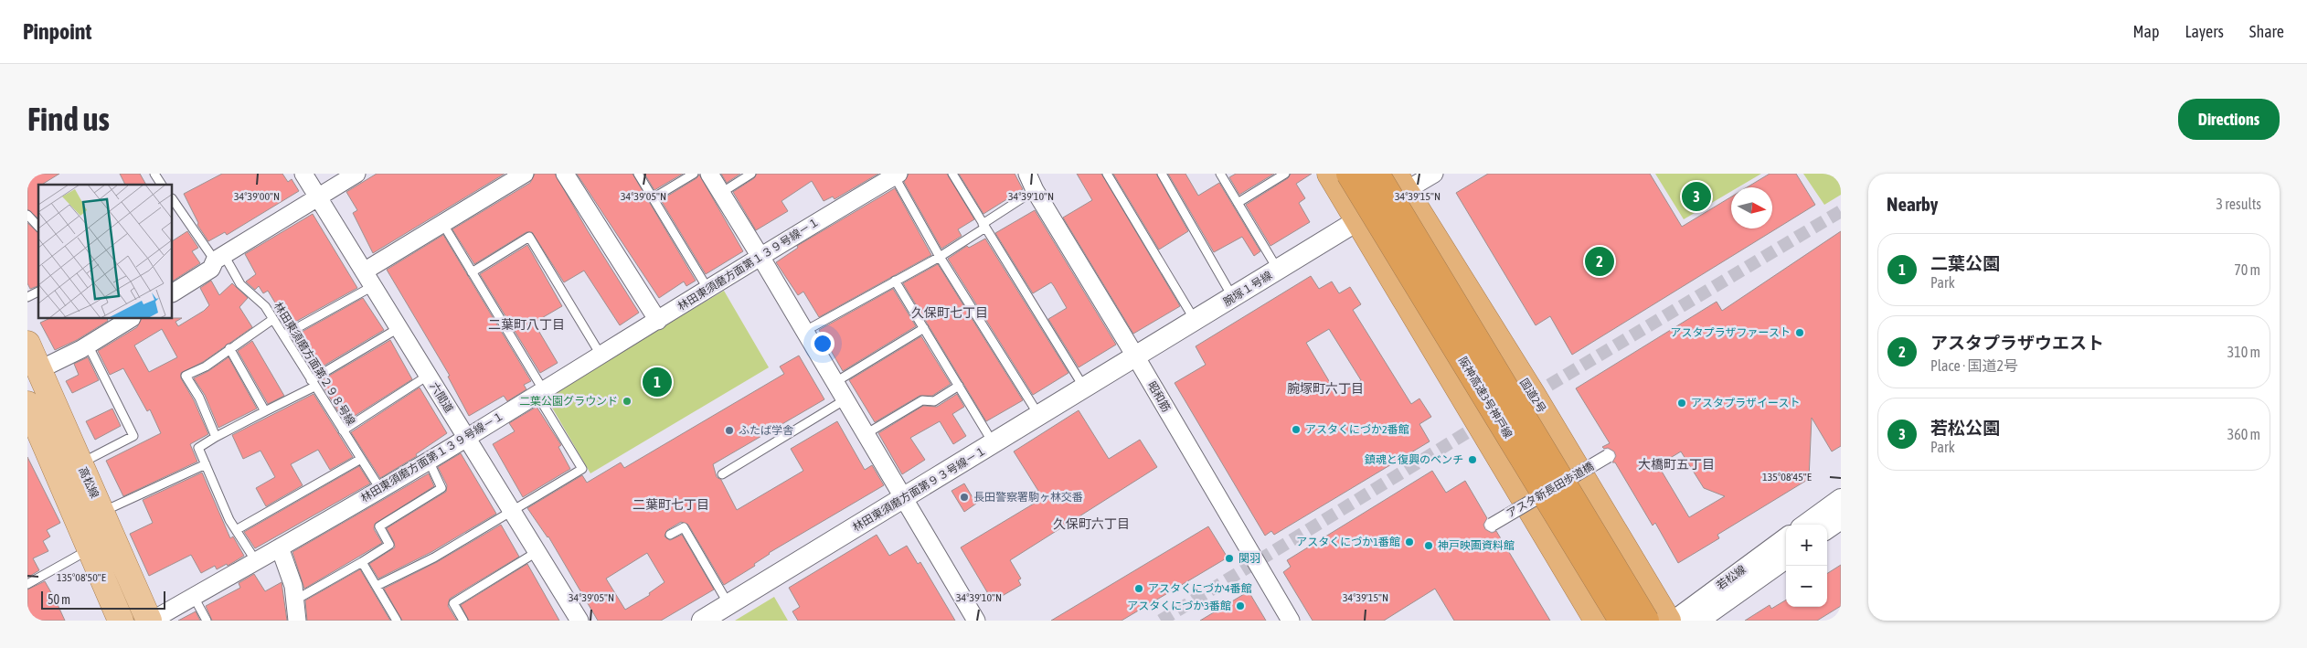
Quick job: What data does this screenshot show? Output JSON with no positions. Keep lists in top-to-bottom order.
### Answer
{
  "streets": {
    "highway": ["国道2号", "阪神高速3号神戸線"],
    "main road": ["高松線"],
    "street": [
      "林田東須磨方面第１３９号線－１",
      "腕塚１号線",
      "昭和筋",
      "六間道",
      "林田東須磨方面第９３号線－１",
      "アスタ新長田歩道橋",
      "若松線"
    ],
    "lane": ["林田東須磨方面第２９８号線"]
  },
  "crossings": [
    ["林田東須磨方面第１３９号線－１", "林田東須磨方面第２９８号線"],
    ["林田東須磨方面第１３９号線－１", "六間道"],
    ["林田東須磨方面第１３９号線－１", "高松線"],
    ["腕塚１号線", "昭和筋"],
    ["腕塚１号線", "林田東須磨方面第９３号線－１"],
    ["昭和筋", "林田東須磨方面第９３号線－１"]
  ],
  "districts": [
    "久保町七丁目",
    "二葉町八丁目",
    "腕塚町六丁目",
    "大橋町五丁目",
    "二葉町七丁目",
    "久保町六丁目"
  ],
  "places": [
    "アスタプラザファースト",
    "二葉公園グラウンド",
    "アスタプラザイースト",
    "アスタくにづか2番館",
    "ふたば学舎",
    "鎮魂と復興のベンチ",
    "長田警察署駒ヶ林交番",
    "アスタくにづか1番館",
    "神戸映画資料館",
    "関羽",
    "アスタくにづか4番館",
    "アスタくにづか3番館"
  ],
  "scale_bar": "50 m",
  "north": "right",
  "page": {
    "header": "Pinpoint",
    "nav": ["Map", "Layers", "Share"],
    "buttons": "Directions",
    "title": "Find us",
    "heading": ["Nearby", "3 results"],
    "pins": ["3", "2", "1"],
    "list": [
      {
        "mark": "1",
        "name": "二葉公園",
        "note": "Park",
        "value": "70 m"
      },
      {
        "mark": "2",
        "name": "アスタプラザウエスト",
        "note": "Place · 国道2号",
        "value": "310 m"
      },
      {
        "mark": "3",
        "name": "若松公園",
        "note": "Park",
        "value": "360 m"
      }
    ],
    "map_buttons": ["+", "−"],
    "scale": "50 m"
  },
  "coordinates": [
    "34°39'00\"N",
    "34°39'05\"N",
    "34°39'10\"N",
    "34°39'15\"N",
    "135°08'45\"E",
    "135°08'50\"E"
  ]
}
